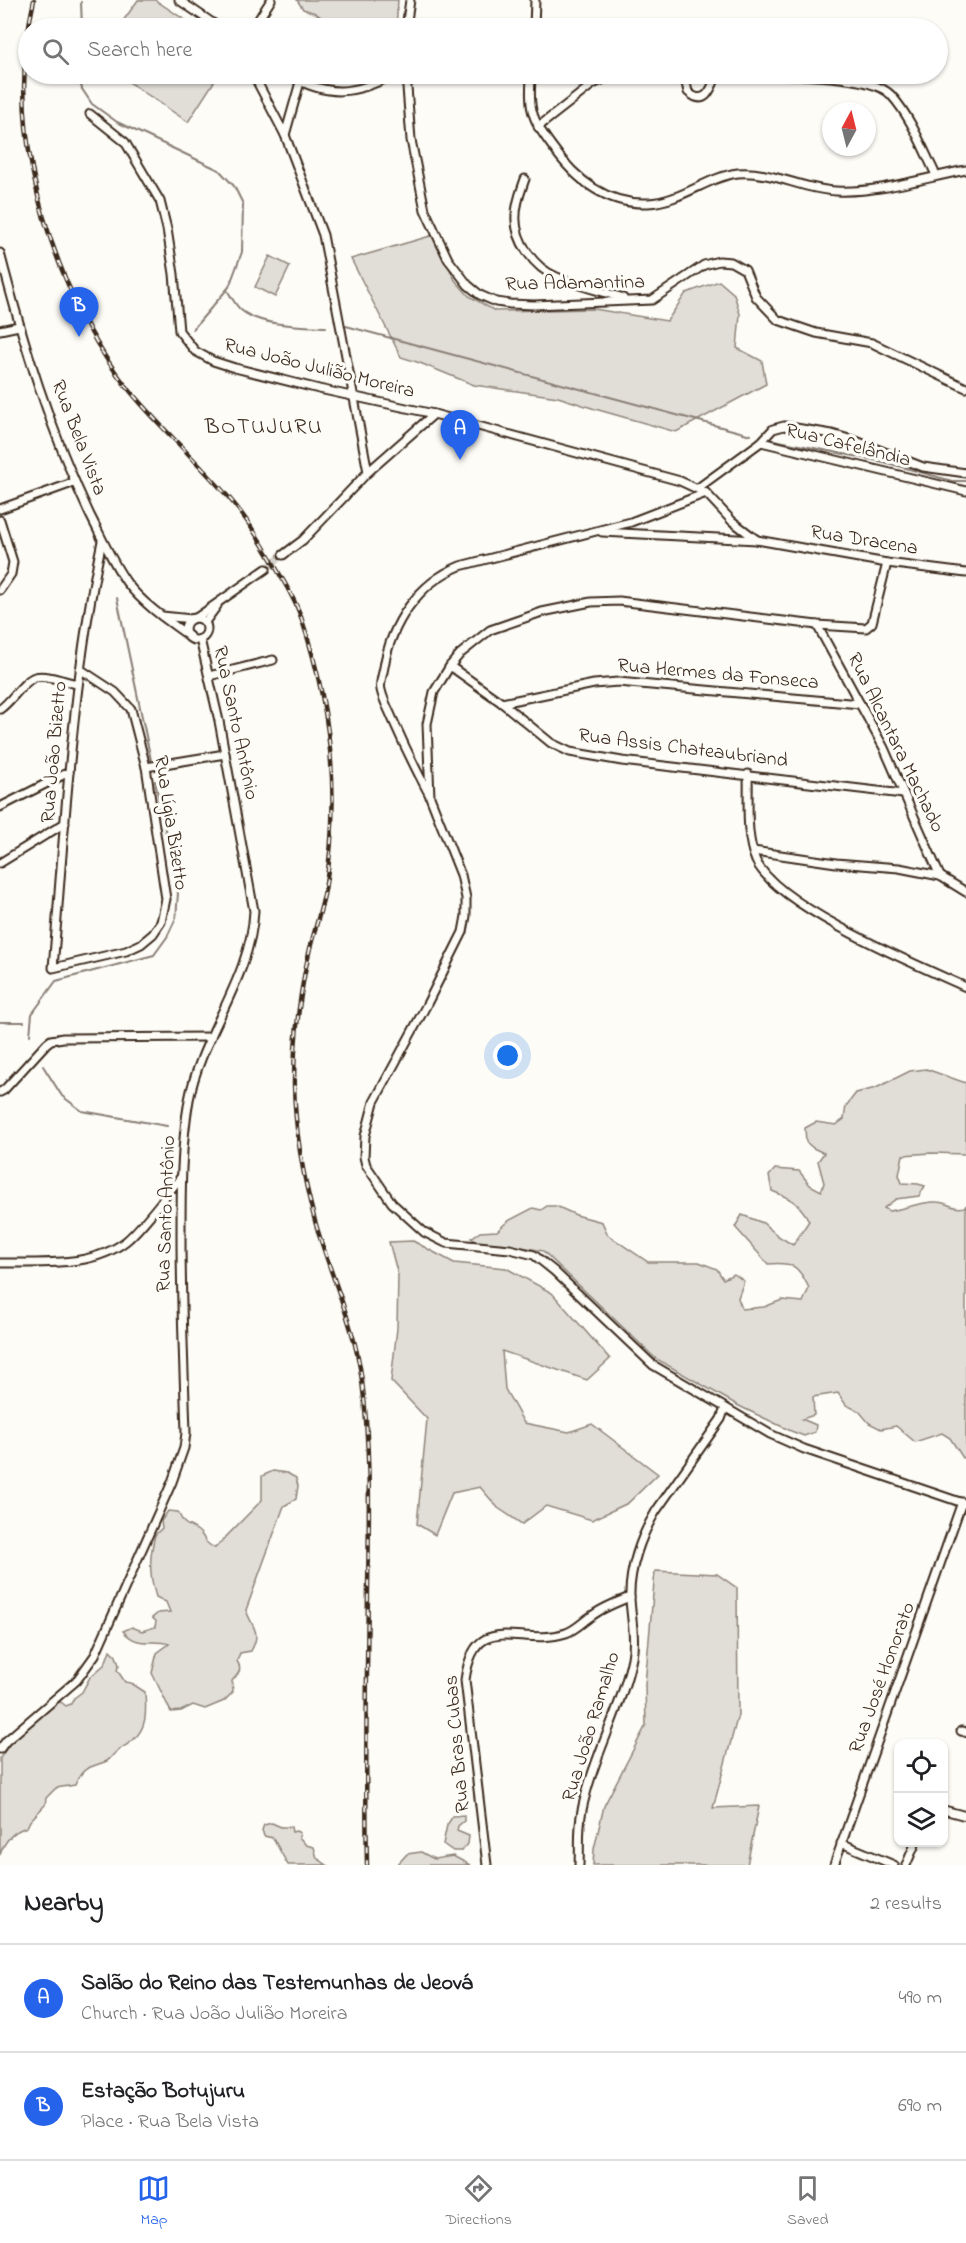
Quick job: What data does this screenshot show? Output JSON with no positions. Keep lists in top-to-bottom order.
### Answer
{
  "streets": {
    "street": [
      "Rua Adamantina",
      "Rua João Julião Moreira",
      "Rua Bela Vista",
      "Rua Cafelândia",
      "Rua Dracena",
      "Rua Hermes da Fonseca",
      "Rua Santo Antônio",
      "Rua Alcantara Machado",
      "Rua Assis Chateaubriand",
      "Rua João Bizetto",
      "Rua Lígia Bizetto",
      "Rua José Honorato",
      "Rua João Ramalho",
      "Rua Bras Cubas"
    ]
  },
  "crossings": [
    ["Rua João Julião Moreira", "Rua Dracena"],
    ["Rua Bela Vista", "Rua Santo Antônio"],
    ["Rua Bela Vista", "Rua João Bizetto"],
    ["Rua Hermes da Fonseca", "Rua Alcantara Machado"],
    ["Rua Hermes da Fonseca", "Rua Assis Chateaubriand"],
    ["Rua Alcantara Machado", "Rua Assis Chateaubriand"],
    ["Rua João Bizetto", "Rua Lígia Bizetto"],
    ["Rua João Ramalho", "Rua Bras Cubas"]
  ],
  "districts": ["BOTUJURU"],
  "north": "top",
  "page": {
    "search": "Search here",
    "pins": ["B", "A"],
    "heading": ["Nearby", "2 results"],
    "list": [
      {
        "mark": "A",
        "name": "Salão do Reino das Testemunhas de Jeová",
        "note": "Church · Rua João Julião Moreira",
        "value": "490 m"
      },
      {
        "mark": "B",
        "name": "Estação Botujuru",
        "note": "Place · Rua Bela Vista",
        "value": "690 m"
      }
    ],
    "nav": ["Map", "Directions", "Saved"]
  }
}
